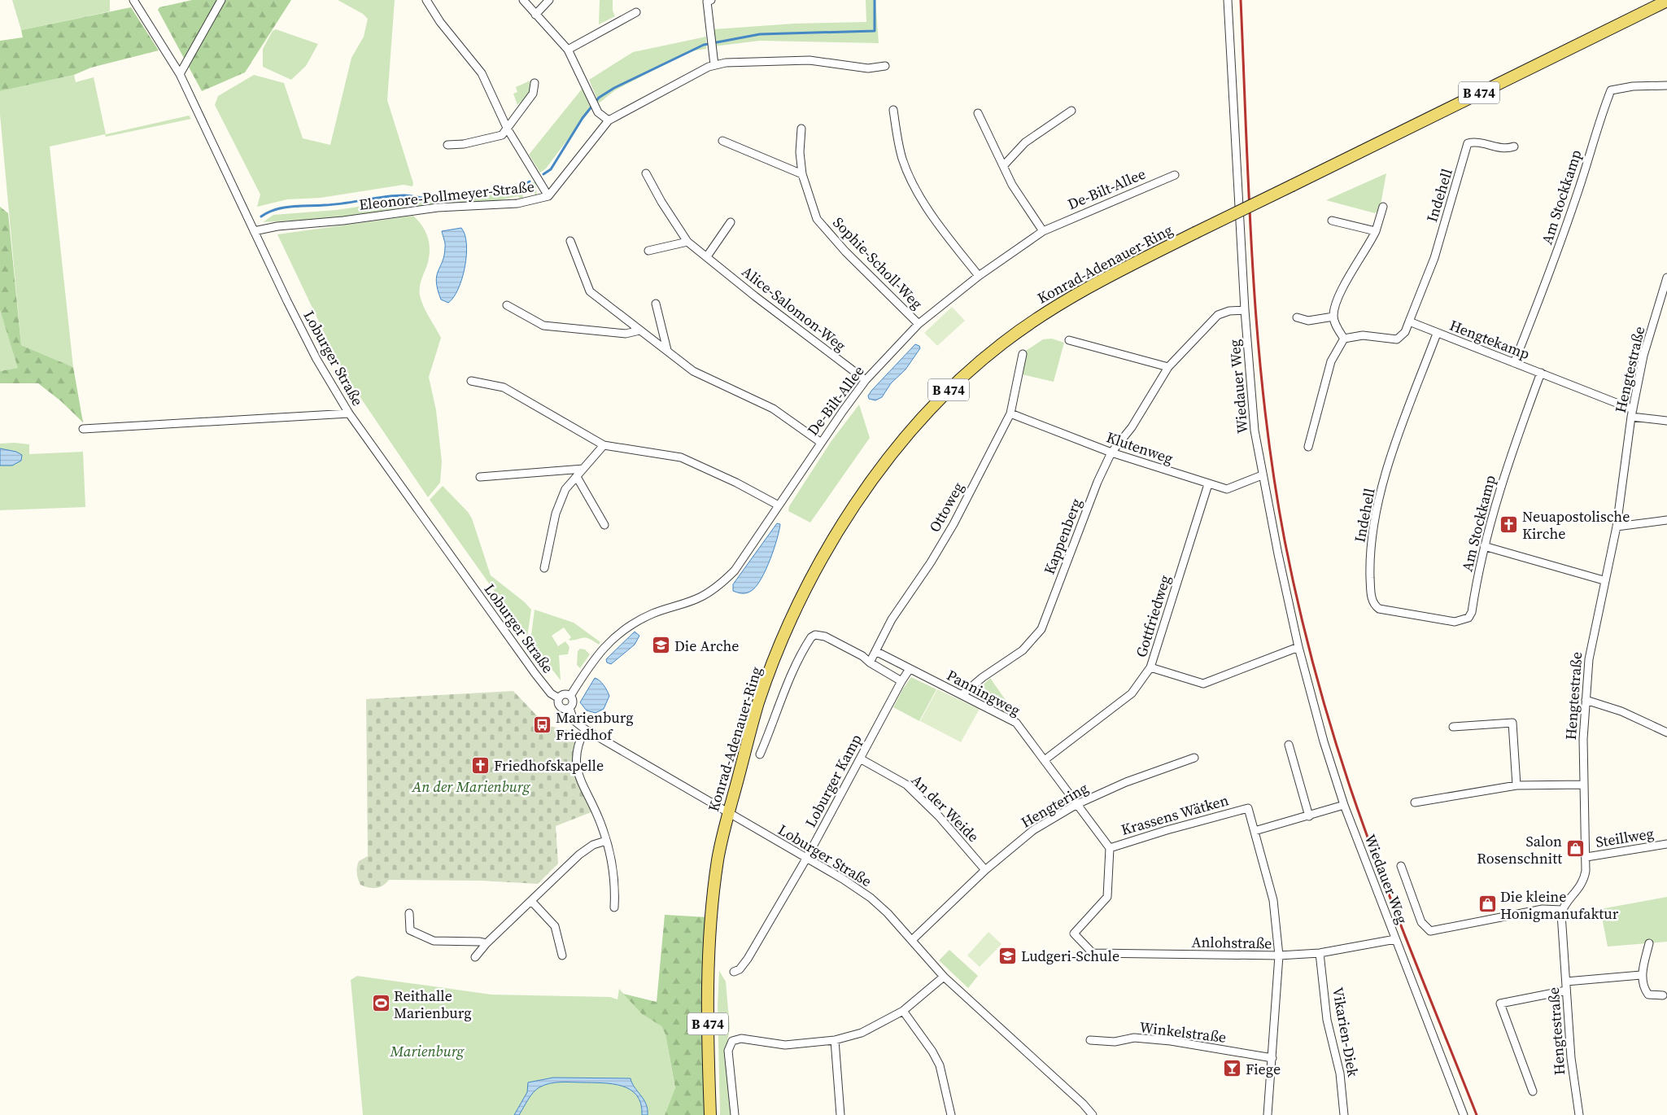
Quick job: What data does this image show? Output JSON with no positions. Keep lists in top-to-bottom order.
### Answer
{
  "streets": {
    "main road": ["B 474", "Konrad-Adenauer-Ring"],
    "street": [
      "De-Bilt-Allee",
      "Eleonore-Pollmeyer-Straße",
      "Indehell",
      "Am Stockkamp",
      "Sophie-Scholl-Weg",
      "Alice-Salomon-Weg",
      "Hengtekamp",
      "Loburger Straße",
      "Hengtestraße",
      "Wiedauer Weg",
      "Klutenweg",
      "Ottoweg",
      "Kappenberg",
      "Gottfriedweg",
      "Panningweg",
      "Loburger Kamp",
      "Hengtering",
      "An der Weide",
      "Krassens Wätken",
      "Steillweg",
      "Anlohstraße",
      "Winkelstraße",
      "Vikarien-Diek"
    ]
  },
  "crossings": [
    ["De-Bilt-Allee", "Sophie-Scholl-Weg"],
    ["De-Bilt-Allee", "Alice-Salomon-Weg"],
    ["De-Bilt-Allee", "Loburger Straße"],
    ["Eleonore-Pollmeyer-Straße", "Loburger Straße"],
    ["Indehell", "Am Stockkamp"],
    ["Indehell", "Hengtekamp"],
    ["Am Stockkamp", "Hengtekamp"],
    ["Konrad-Adenauer-Ring", "Loburger Straße"],
    ["Hengtekamp", "Hengtestraße"],
    ["Loburger Straße", "Loburger Kamp"],
    ["Loburger Straße", "Hengtering"],
    ["Hengtestraße", "Steillweg"],
    ["Wiedauer Weg", "Klutenweg"],
    ["Wiedauer Weg", "Kappenberg"],
    ["Wiedauer Weg", "Anlohstraße"],
    ["Klutenweg", "Ottoweg"],
    ["Klutenweg", "Kappenberg"],
    ["Klutenweg", "Gottfriedweg"],
    ["Ottoweg", "Panningweg"],
    ["Kappenberg", "Panningweg"],
    ["Gottfriedweg", "Panningweg"],
    ["Panningweg", "Hengtering"],
    ["Panningweg", "Krassens Wätken"],
    ["Panningweg", "Anlohstraße"],
    ["Loburger Kamp", "An der Weide"],
    ["Hengtering", "An der Weide"],
    ["Krassens Wätken", "Anlohstraße"],
    ["Anlohstraße", "Vikarien-Diek"]
  ],
  "parks": ["An der Marienburg", "Marienburg"],
  "places": {
    "church": ["Neuapostolische Kirche", "Friedhofskapelle"],
    "school or university": ["Die Arche", "Ludgeri-Schule"],
    "bus stop": ["Marienburg Friedhof"],
    "shop": ["Salon Rosenschnitt", "Die kleine Honigmanufaktur"],
    "sports": ["Reithalle Marienburg"],
    "bar": ["Fiege"]
  }
}
